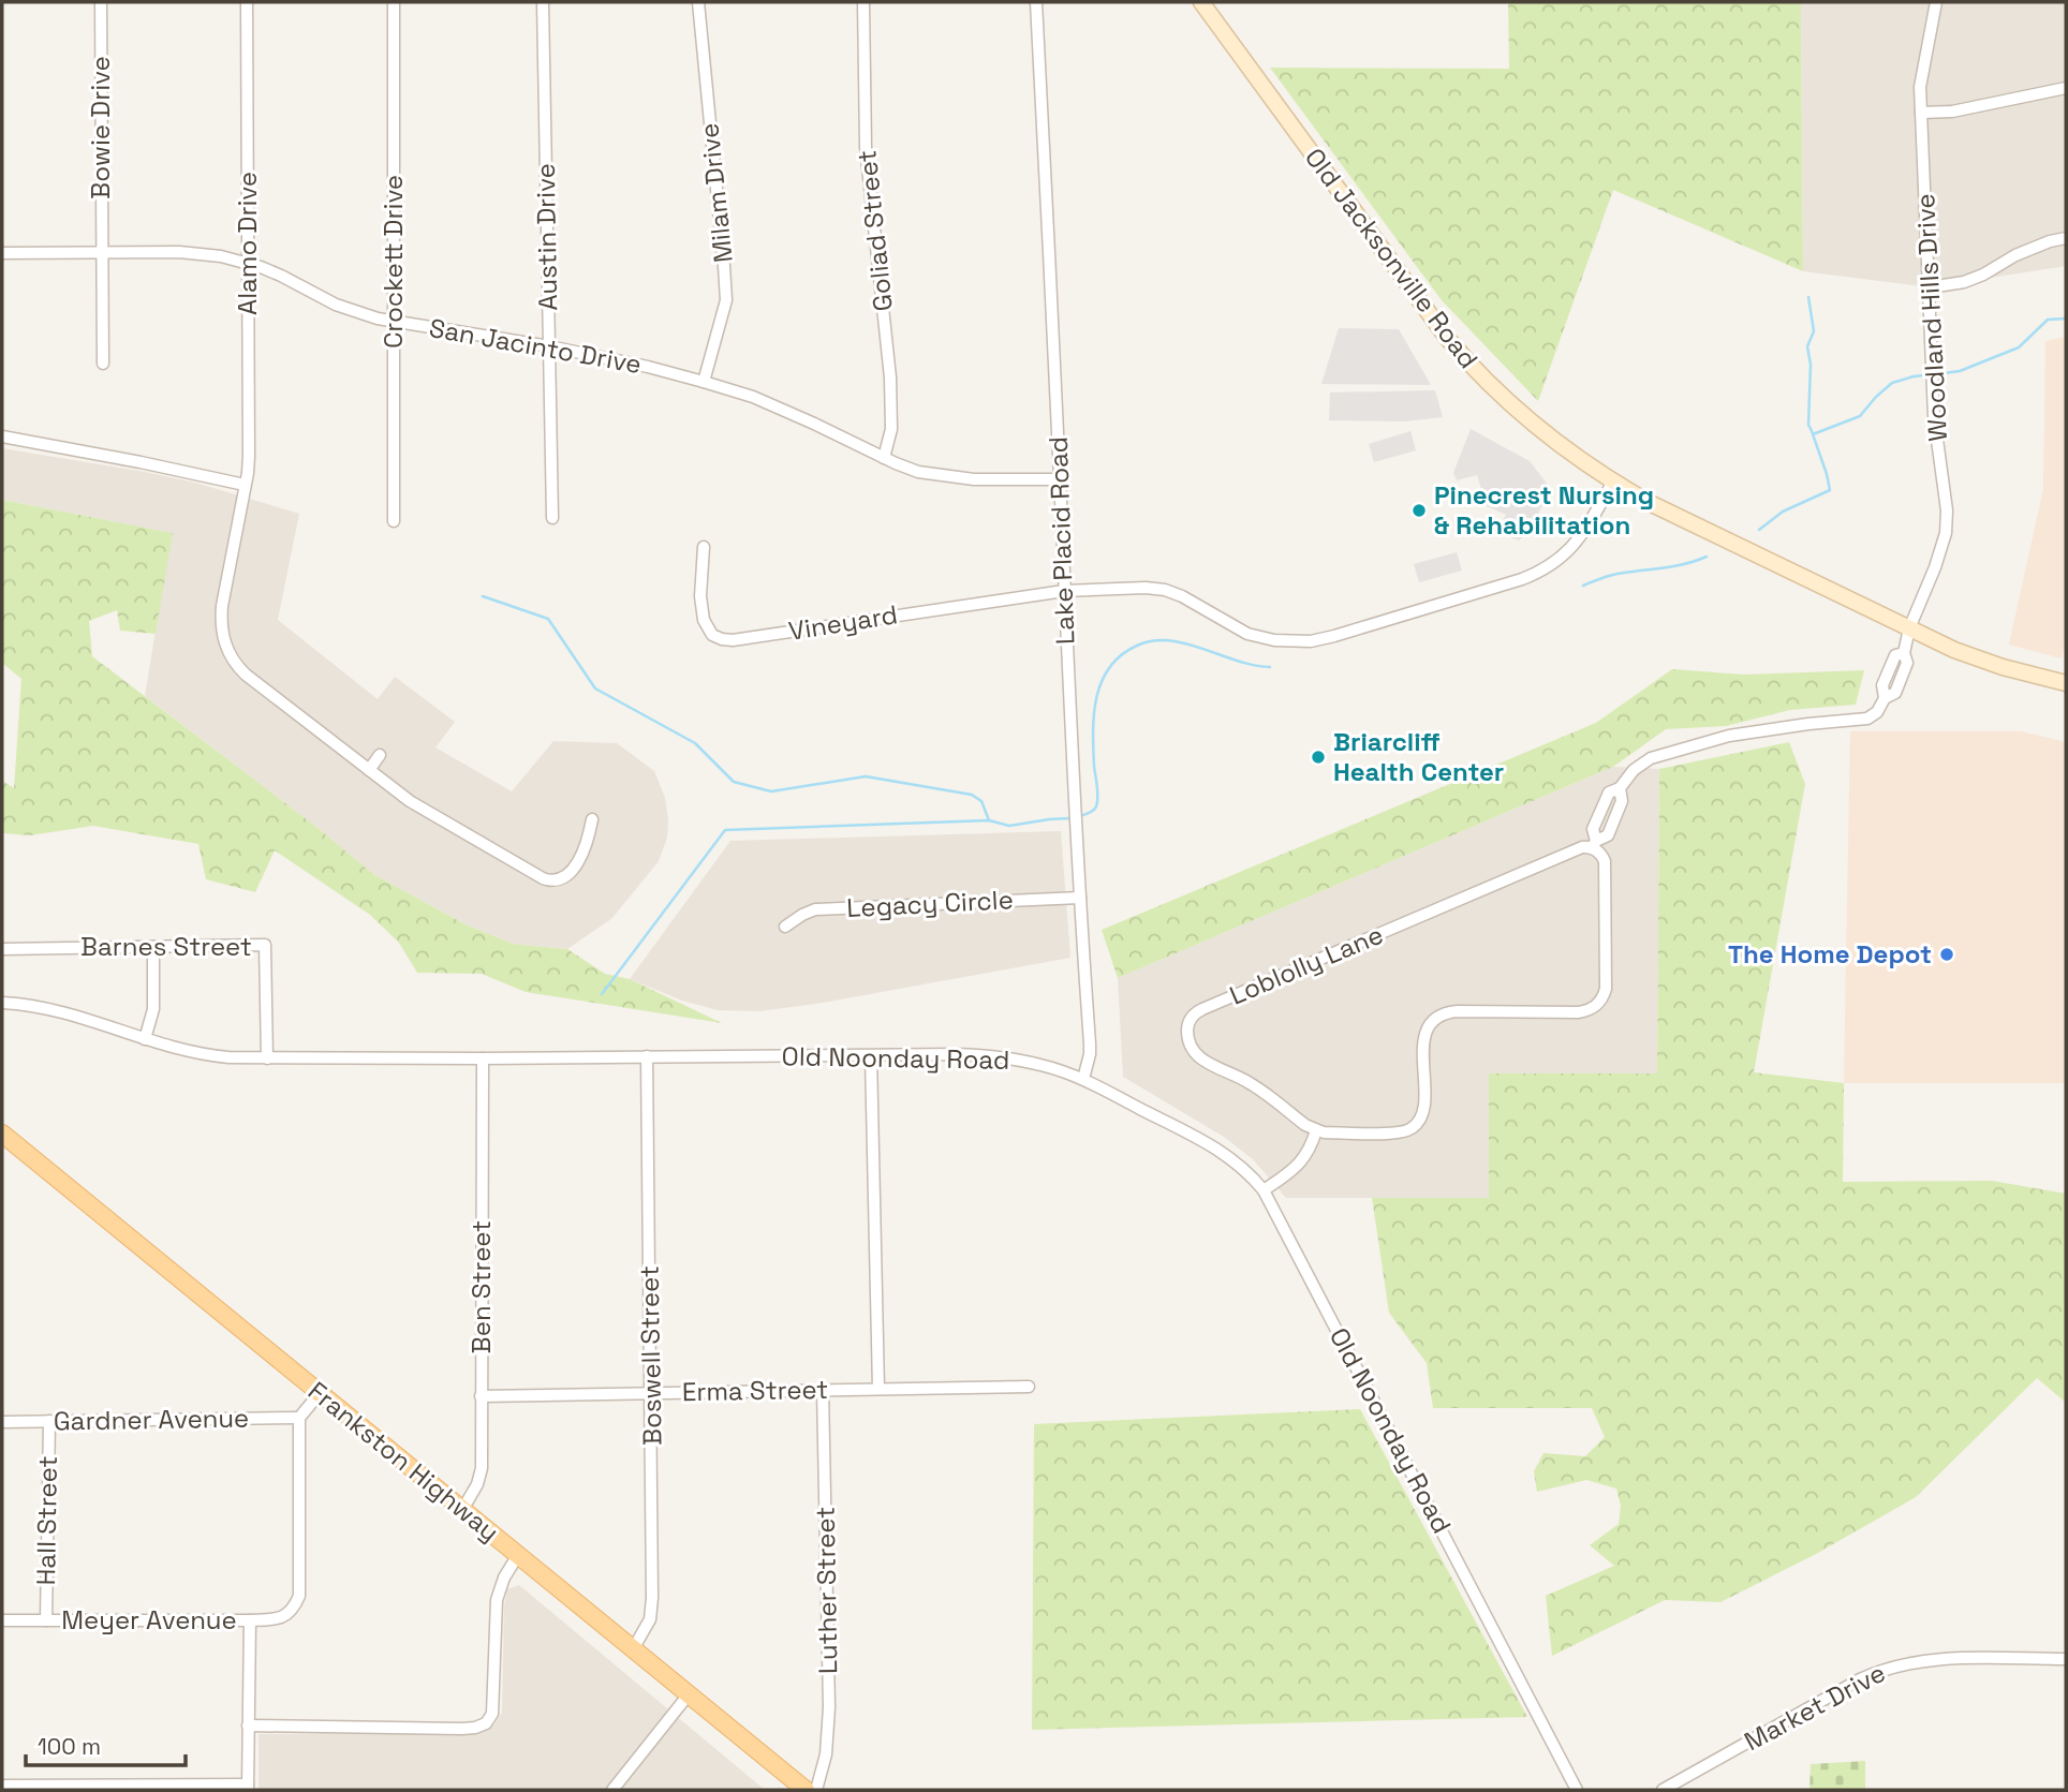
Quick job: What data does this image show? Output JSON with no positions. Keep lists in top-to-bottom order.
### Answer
{
  "streets": {
    "main road": ["Old Jacksonville Road", "Frankston Highway"],
    "street": [
      "Bowie Drive",
      "Milam Drive",
      "Goliad Street",
      "Austin Drive",
      "Alamo Drive",
      "Crockett Drive",
      "Woodland Hills Drive",
      "San Jacinto Drive",
      "Lake Placid Road",
      "Vineyard",
      "Legacy Circle",
      "Barnes Street",
      "Loblolly Lane",
      "Old Noonday Road",
      "Ben Street",
      "Boswell Street",
      "Erma Street",
      "Gardner Avenue",
      "Hall Street",
      "Luther Street",
      "Meyer Avenue",
      "Market Drive"
    ]
  },
  "crossings": [
    ["Bowie Drive", "San Jacinto Drive"],
    ["Milam Drive", "San Jacinto Drive"],
    ["Goliad Street", "San Jacinto Drive"],
    ["Austin Drive", "San Jacinto Drive"],
    ["Alamo Drive", "San Jacinto Drive"],
    ["Old Jacksonville Road", "Woodland Hills Drive"],
    ["Crockett Drive", "San Jacinto Drive"],
    ["San Jacinto Drive", "Lake Placid Road"],
    ["Lake Placid Road", "Vineyard"],
    ["Lake Placid Road", "Legacy Circle"],
    ["Lake Placid Road", "Old Noonday Road"],
    ["Barnes Street", "Old Noonday Road"],
    ["Old Noonday Road", "Ben Street"],
    ["Old Noonday Road", "Boswell Street"],
    ["Ben Street", "Erma Street"],
    ["Ben Street", "Frankston Highway"],
    ["Boswell Street", "Erma Street"],
    ["Boswell Street", "Frankston Highway"],
    ["Erma Street", "Luther Street"],
    ["Gardner Avenue", "Hall Street"],
    ["Gardner Avenue", "Meyer Avenue"],
    ["Hall Street", "Meyer Avenue"]
  ],
  "places": ["Pinecrest Nursing & Rehabilitation", "Briarcliff Health Center", "The Home Depot"],
  "scale_bar": "100 m"
}
